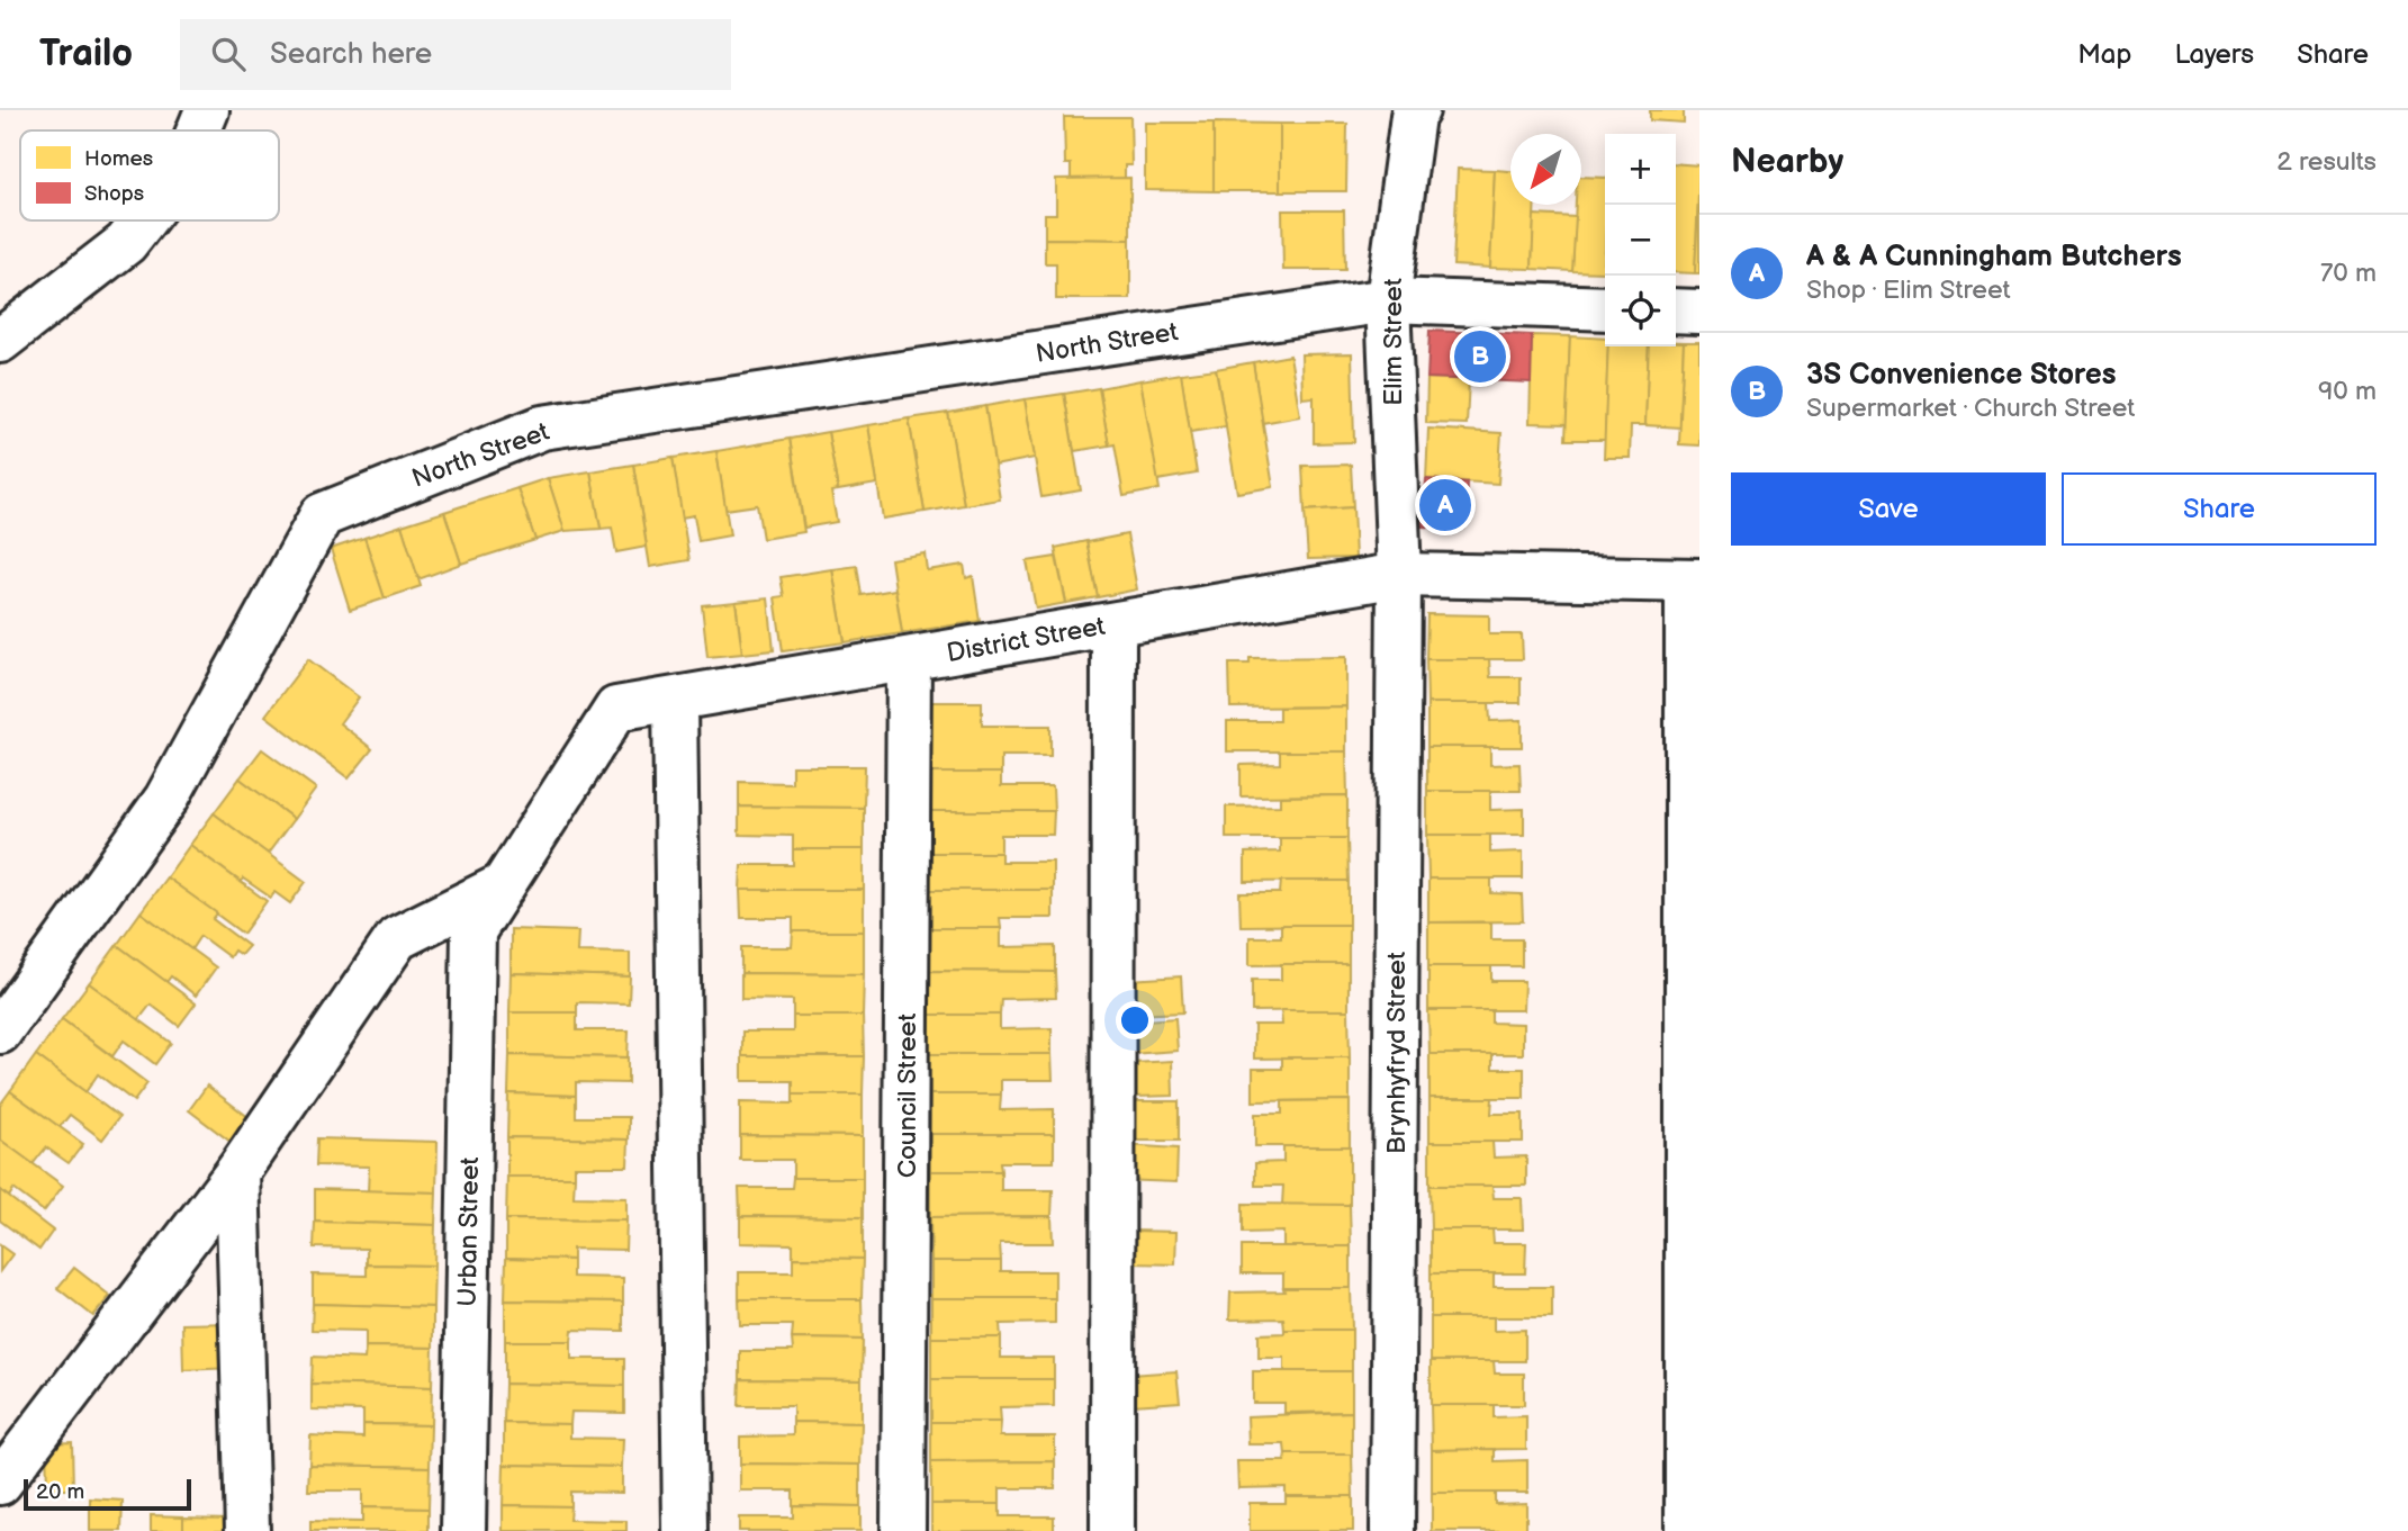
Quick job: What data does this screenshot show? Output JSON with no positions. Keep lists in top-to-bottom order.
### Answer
{
  "streets": {
    "street": [
      "North Street",
      "Elim Street",
      "District Street",
      "Brynhyfryd Street",
      "Council Street",
      "Urban Street"
    ]
  },
  "crossings": [
    ["North Street", "Elim Street"],
    ["Elim Street", "District Street"],
    ["Elim Street", "Brynhyfryd Street"],
    ["District Street", "Brynhyfryd Street"],
    ["District Street", "Council Street"],
    ["District Street", "Urban Street"]
  ],
  "legend": ["Homes", "Shops"],
  "scale_bar": "20 m",
  "north": "bottom left",
  "page": {
    "header": "Trailo",
    "search": "Search here",
    "nav": ["Map", "Layers", "Share"],
    "heading": ["Nearby", "2 results"],
    "map_buttons": ["+", "−"],
    "list": [
      {
        "mark": "A",
        "name": "A & A Cunningham Butchers",
        "note": "Shop · Elim Street",
        "value": "70 m"
      },
      {
        "mark": "B",
        "name": "3S Convenience Stores",
        "note": "Supermarket · Church Street",
        "value": "90 m"
      }
    ],
    "pins": ["B", "A"],
    "buttons": ["Save", "Share"],
    "scale": "20 m"
  }
}
